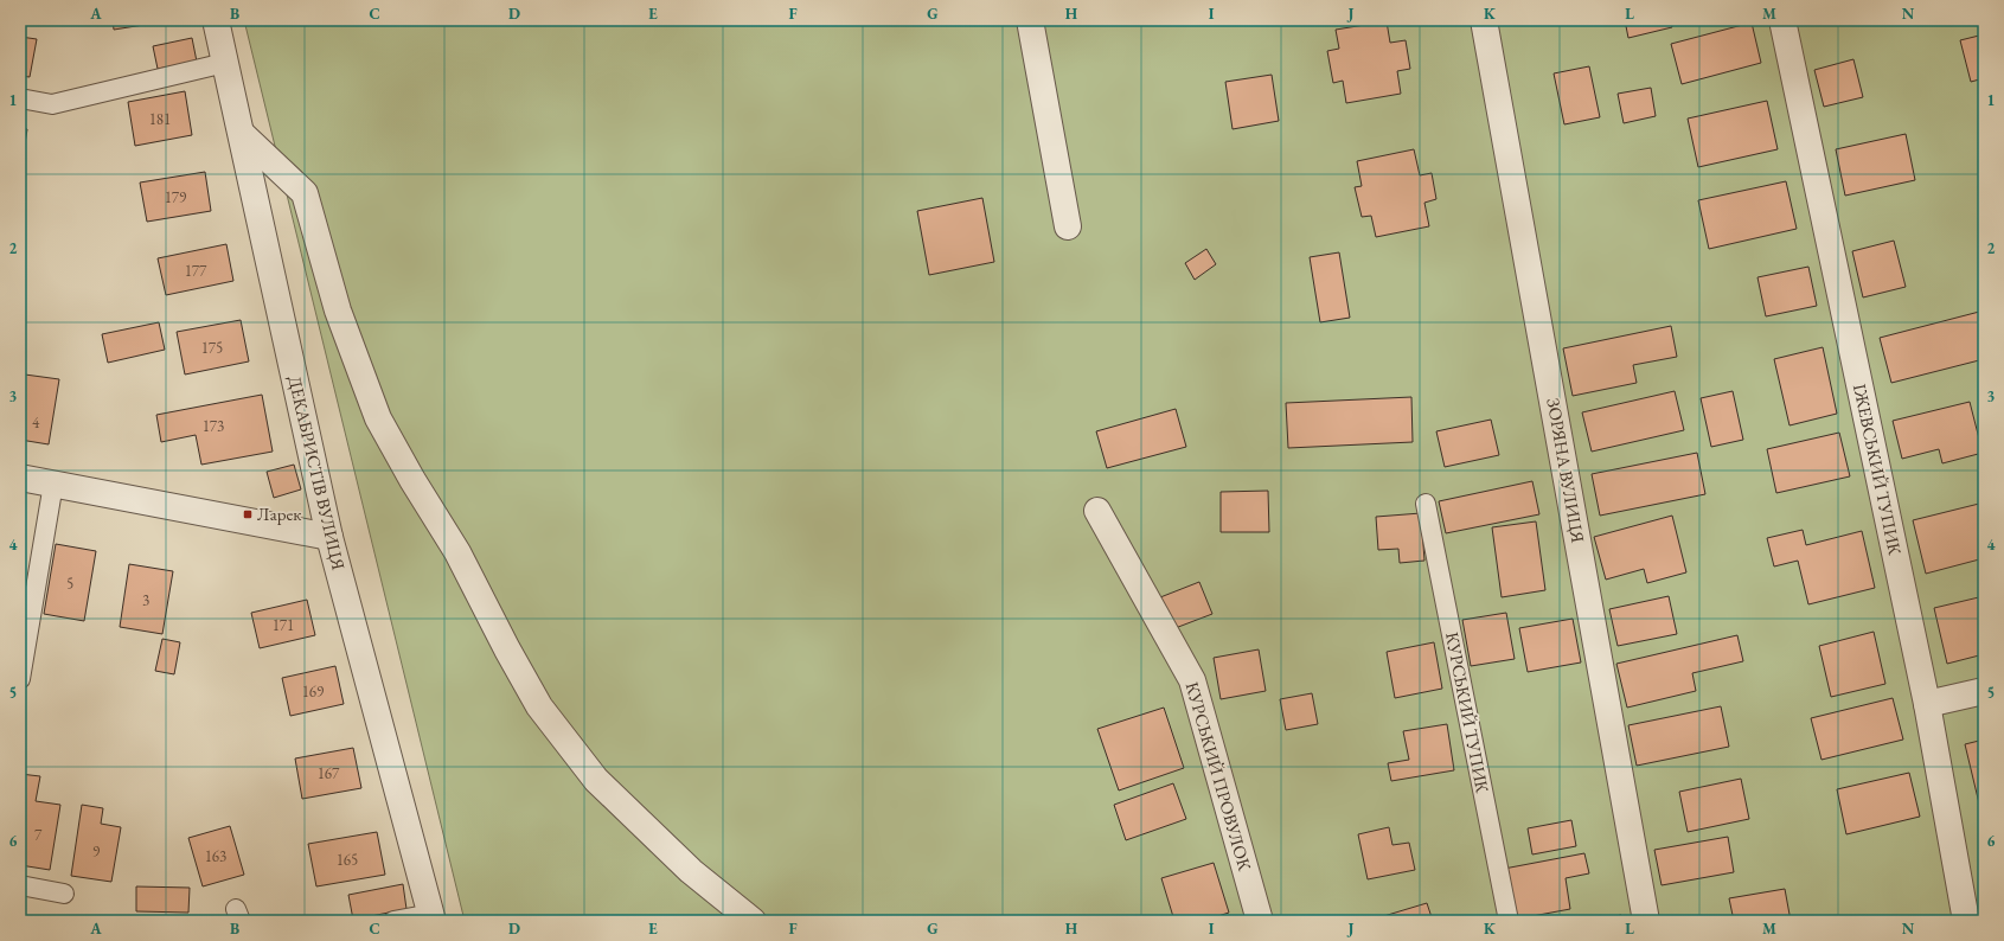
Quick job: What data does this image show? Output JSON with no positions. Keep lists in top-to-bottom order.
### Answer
{
  "streets": {
    "street": [
      "ІЖЕВСЬКИЙ ТУПИК",
      "ЗОРЯНА ВУЛИЦЯ",
      "ДЕКАБРИСТІВ ВУЛИЦЯ",
      "КУРСЬКИЙ ПРОВУЛОК"
    ],
    "lane": ["КУРСЬКИЙ ТУПИК"]
  },
  "places": {
    "transit": ["Ларек"]
  },
  "house_numbers": [
    "181",
    "179",
    "177",
    "175",
    "4",
    "173",
    "5",
    "3",
    "171",
    "169",
    "167",
    "7",
    "9",
    "163",
    "165"
  ],
  "grid": {
    "columns": [
      "A",
      "B",
      "C",
      "D",
      "E",
      "F",
      "G",
      "H",
      "I",
      "J",
      "K",
      "L",
      "M",
      "N"
    ],
    "rows": [
      "1",
      "2",
      "3",
      "4",
      "5",
      "6"
    ]
  }
}
